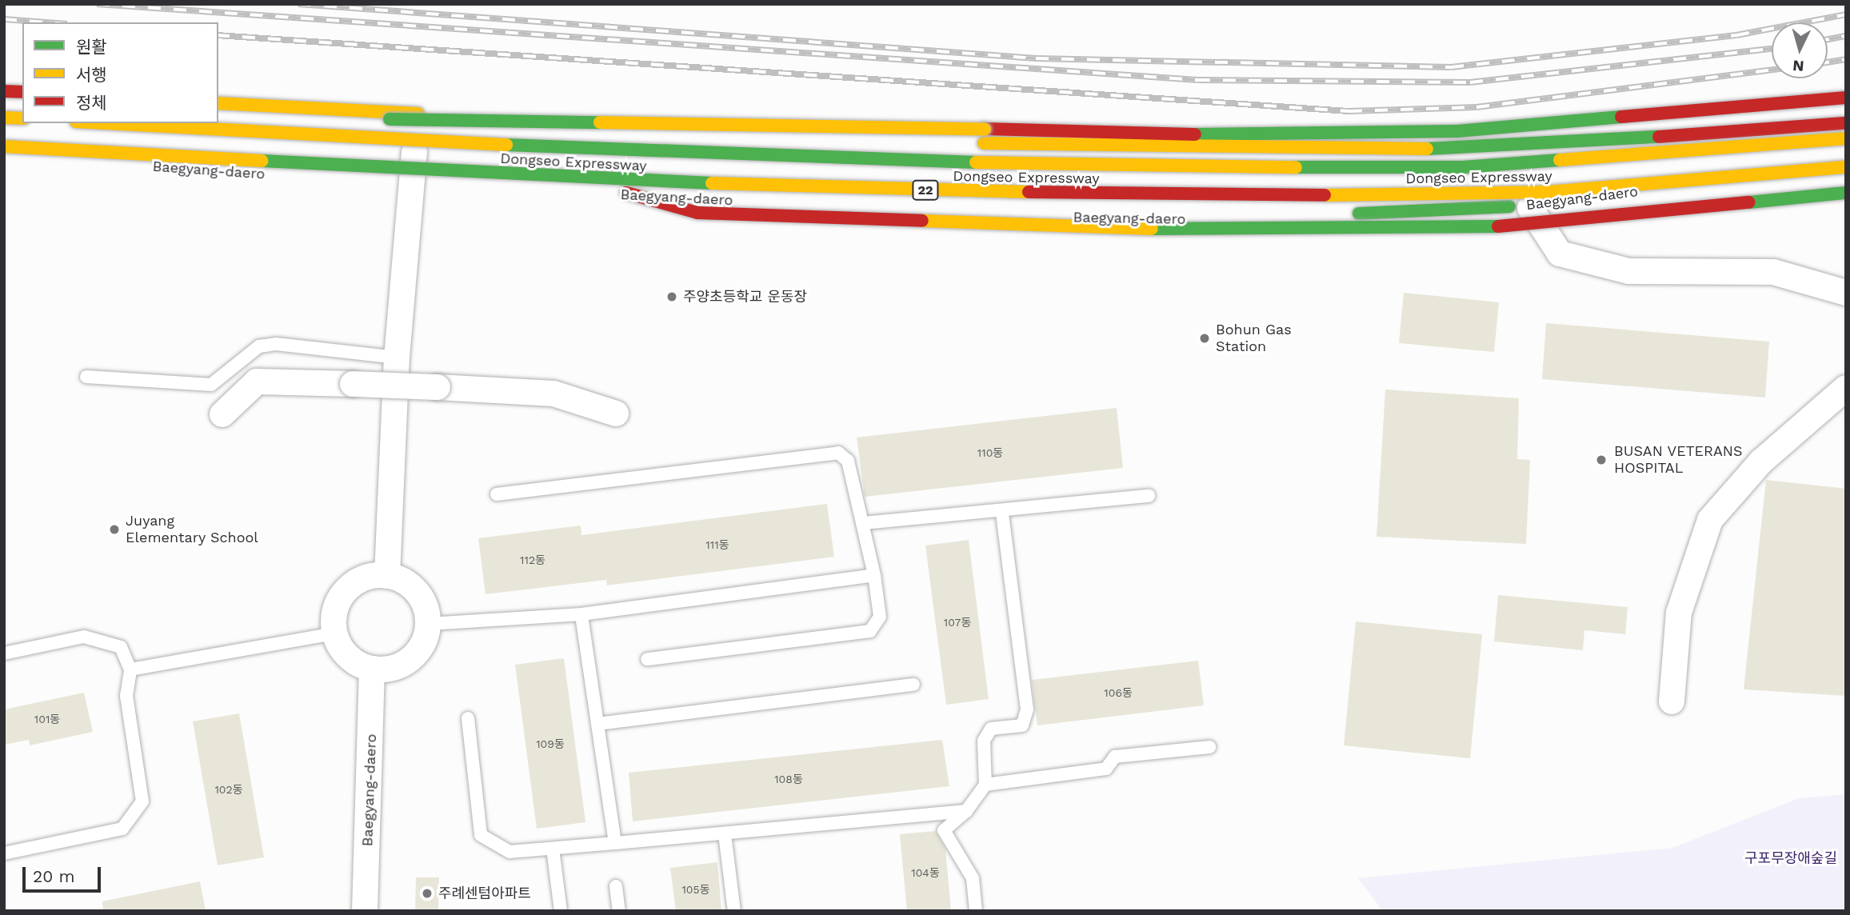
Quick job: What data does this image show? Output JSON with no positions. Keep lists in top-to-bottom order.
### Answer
{
  "streets": {
    "main road": ["Dongseo Expressway", "Baegyang-daero", "22"]
  },
  "parks": ["구포무장애숲길"],
  "places": [
    "주양초등학교 운동장",
    "Bohun Gas Station",
    "BUSAN VETERANS HOSPITAL",
    "Juyang Elementary School",
    "주례센텀아파트"
  ],
  "house_numbers": [
    "110동",
    "111동",
    "112동",
    "107동",
    "106동",
    "101동",
    "109동",
    "108동",
    "102동",
    "104동",
    "105동"
  ],
  "legend": ["원활", "서행", "정체"],
  "scale_bar": "20 m",
  "north": "bottom"
}
